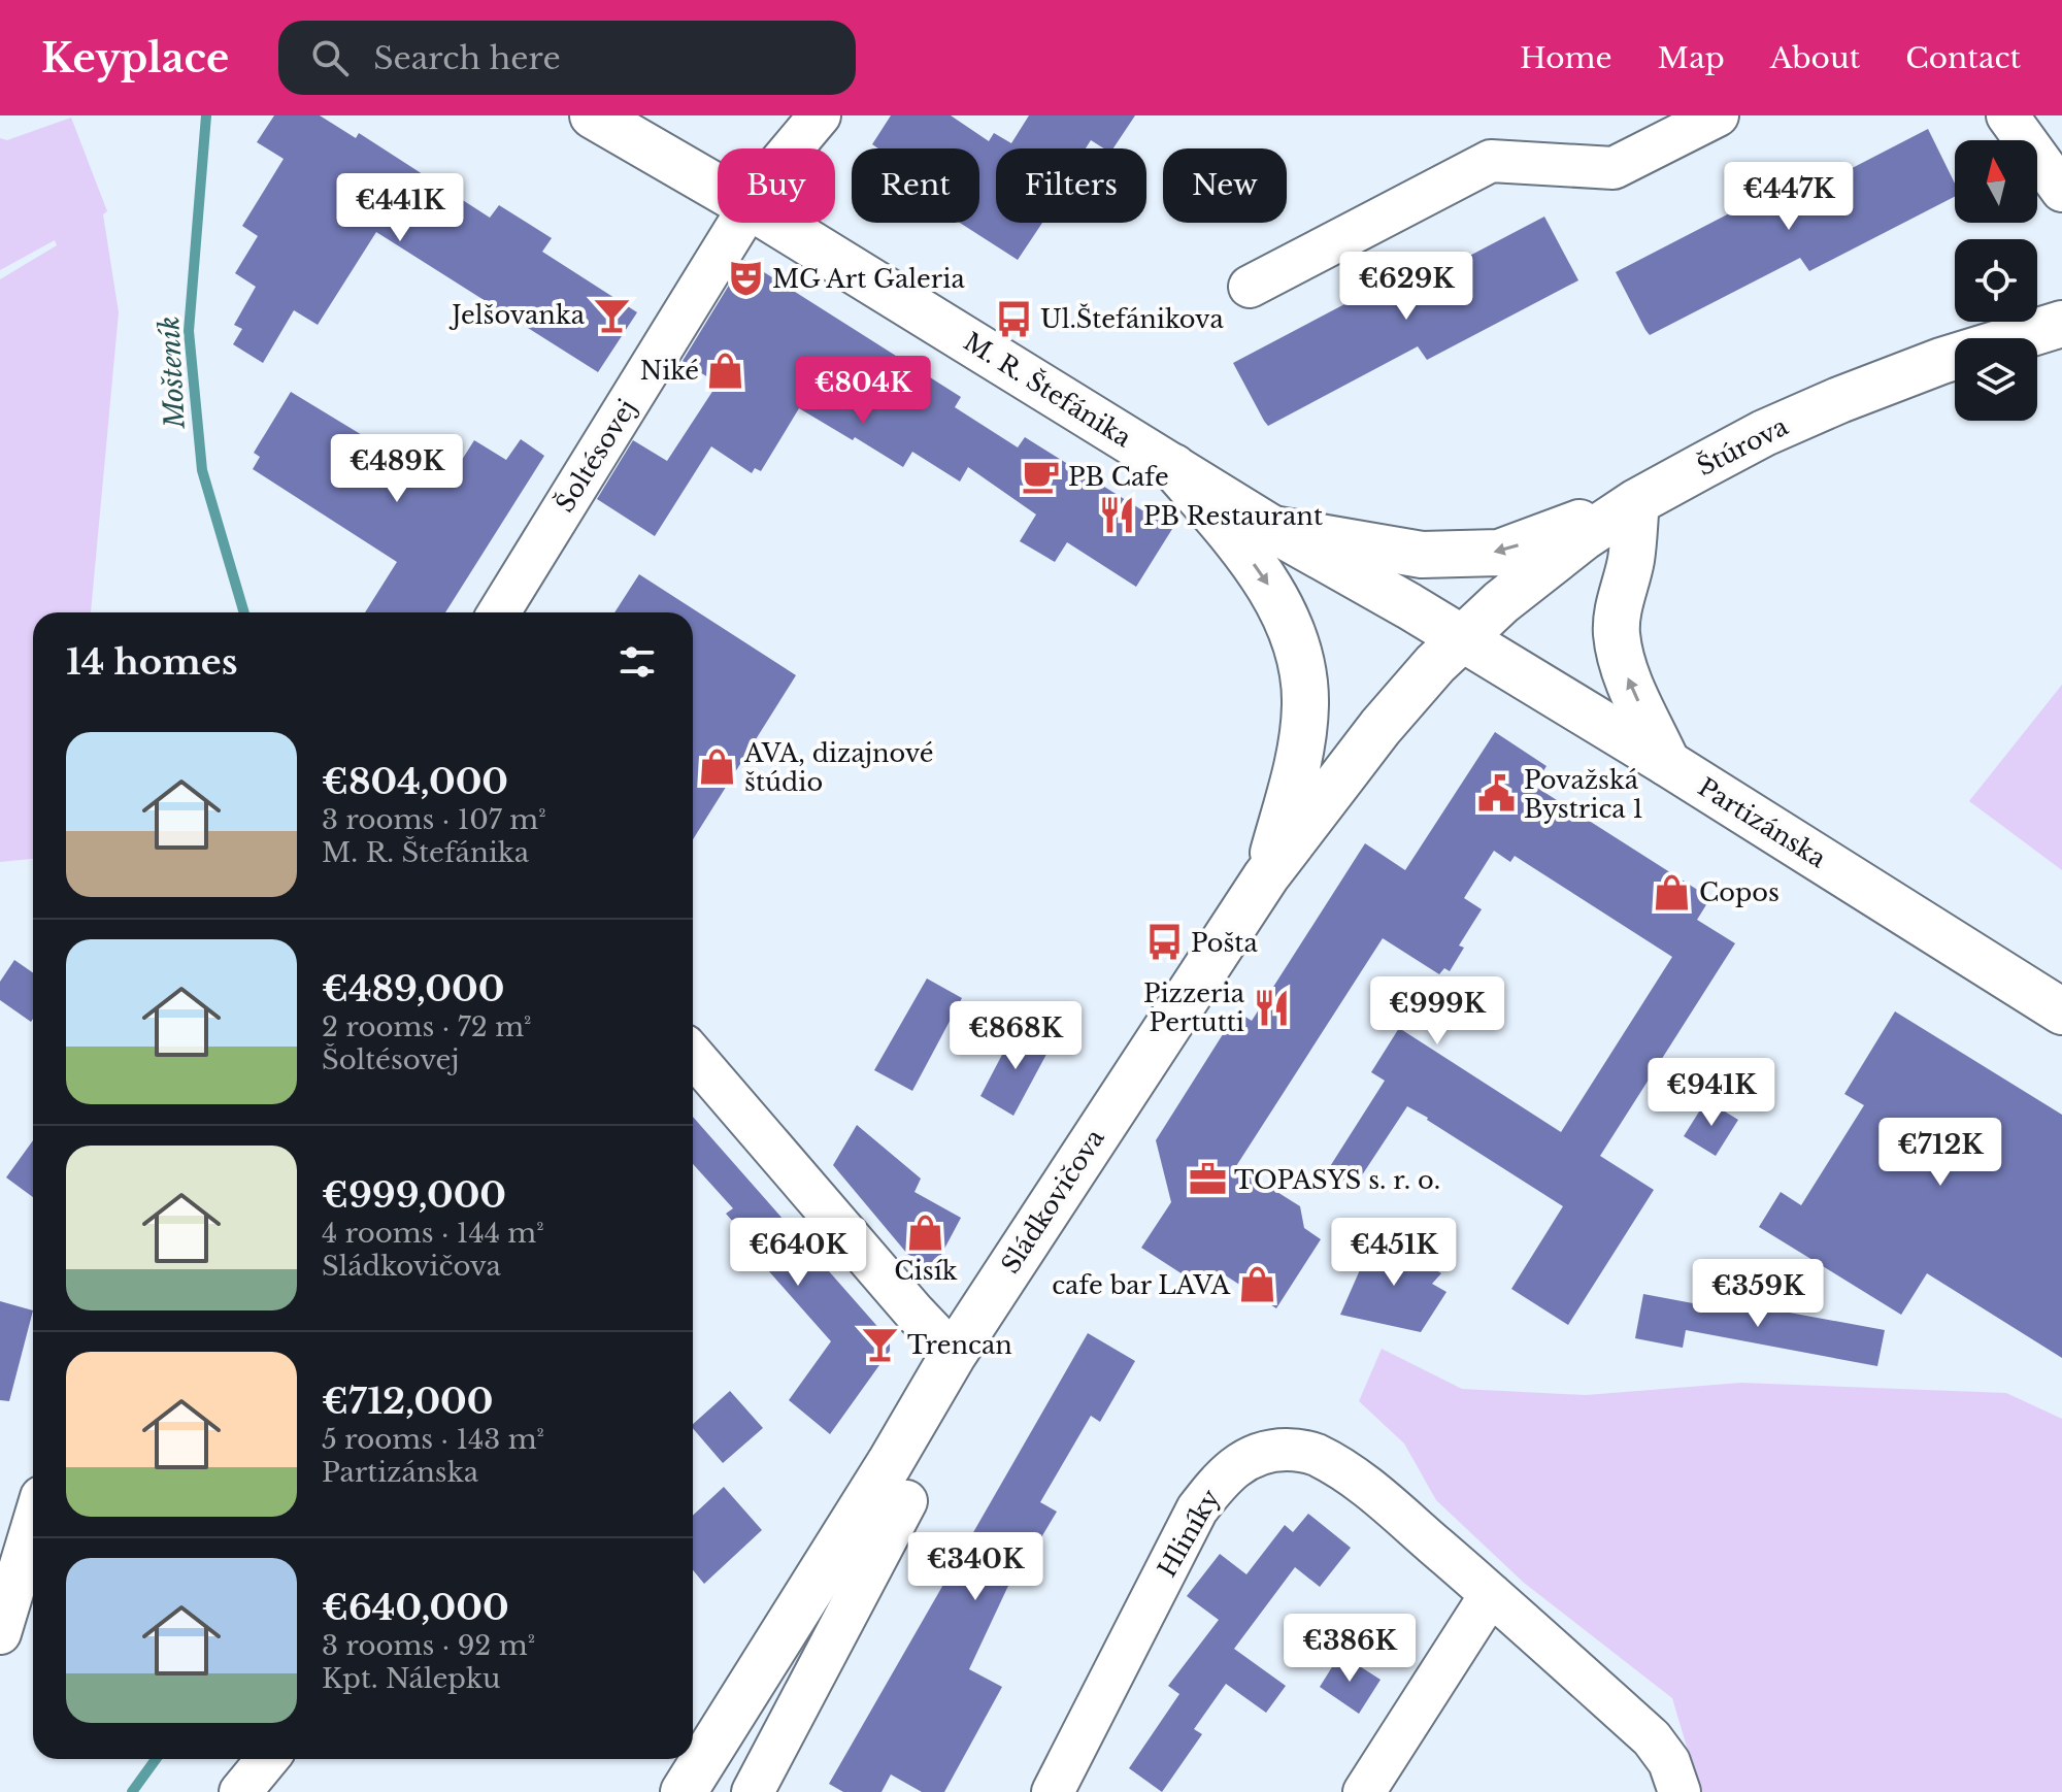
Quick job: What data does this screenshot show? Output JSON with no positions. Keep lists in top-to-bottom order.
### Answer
{
  "streets": {
    "main road": [
      "M. R. Štefánika",
      "Štúrova",
      "Partizánska",
      "Sládkovičova"
    ],
    "street": ["Šoltésovej", "Hliníky"]
  },
  "crossings": [
    ["M. R. Štefánika", "Štúrova"],
    ["M. R. Štefánika", "Partizánska"],
    ["M. R. Štefánika", "Sládkovičova"],
    ["Štúrova", "Partizánska"],
    ["Štúrova", "Sládkovičova"],
    ["Partizánska", "Sládkovičova"]
  ],
  "water": ["Mošteník"],
  "places": {
    "theatre": ["MG Art Galeria"],
    "bar": ["Jelšovanka", "Trencan"],
    "bus stop": ["Ul.Štefánikova", "Pošta"],
    "shop": [
      "Niké",
      "AVA, dizajnové štúdio",
      "Copos",
      "Cisík",
      "cafe bar LAVA"
    ],
    "cafe": ["PB Cafe"],
    "restaurant": ["PB Restaurant", "Pizzeria Pertutti"],
    "public building": ["Považská Bystrica 1"],
    "office": ["TOPASYS s. r. o."]
  },
  "north": "top",
  "page": {
    "header": "Keyplace",
    "search": "Search here",
    "nav": [
      "Home",
      "Map",
      "About",
      "Contact"
    ],
    "chip": [
      "Buy",
      "Rent",
      "Filters",
      "New"
    ],
    "price": [
      "€447K",
      "€441K",
      "€629K",
      "€804K",
      "€489K",
      "€999K",
      "€868K",
      "€941K",
      "€712K",
      "€640K",
      "€451K",
      "€359K",
      "€340K",
      "€386K"
    ],
    "heading": "14 homes",
    "list": [
      {
        "name": "€804,000",
        "note": "3 rooms · 107 m² · M. R. Štefánika"
      },
      {
        "name": "€489,000",
        "note": "2 rooms · 72 m² · Šoltésovej"
      },
      {
        "name": "€999,000",
        "note": "4 rooms · 144 m² · Sládkovičova"
      },
      {
        "name": "€712,000",
        "note": "5 rooms · 143 m² · Partizánska"
      },
      {
        "name": "€640,000",
        "note": "3 rooms · 92 m² · Kpt. Nálepku"
      }
    ]
  }
}
